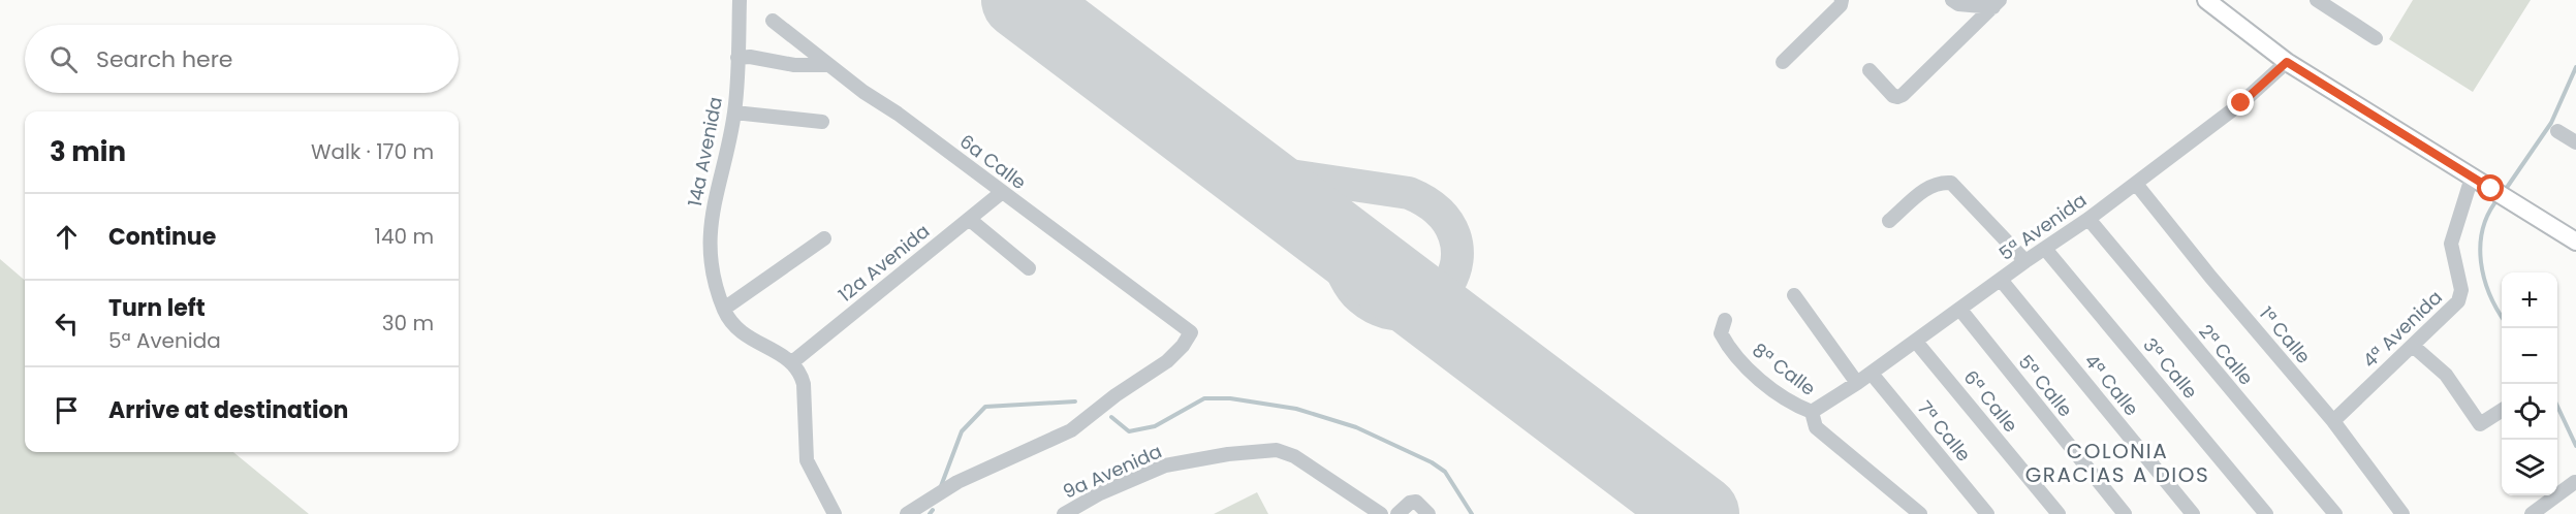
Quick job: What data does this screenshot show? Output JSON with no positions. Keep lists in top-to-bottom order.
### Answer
{
  "streets": {
    "street": [
      "14a Avenida",
      "6a Calle",
      "5ª Avenida",
      "12a Avenida",
      "4ª Avenida",
      "1ª Calle",
      "2ª Calle",
      "3ª Calle",
      "8ª Calle",
      "4ª Calle",
      "5ª Calle",
      "6ª Calle",
      "7ª Calle",
      "9a Avenida"
    ]
  },
  "crossings": [
    ["6a Calle", "12a Avenida"],
    ["5ª Avenida", "1ª Calle"],
    ["5ª Avenida", "2ª Calle"],
    ["5ª Avenida", "3ª Calle"],
    ["5ª Avenida", "8ª Calle"],
    ["5ª Avenida", "4ª Calle"],
    ["5ª Avenida", "5ª Calle"],
    ["5ª Avenida", "6ª Calle"],
    ["5ª Avenida", "7ª Calle"],
    ["4ª Avenida", "1ª Calle"]
  ],
  "districts": ["COLONIA GRACIAS A DIOS"],
  "page": {
    "search": "Search here",
    "heading": ["3 min", "Walk · 170 m"],
    "list": [
      ["Continue", "140 m"],
      ["Turn left", "5ª Avenida", "30 m"],
      "Arrive at destination"
    ],
    "map_buttons": ["+", "−"]
  }
}
